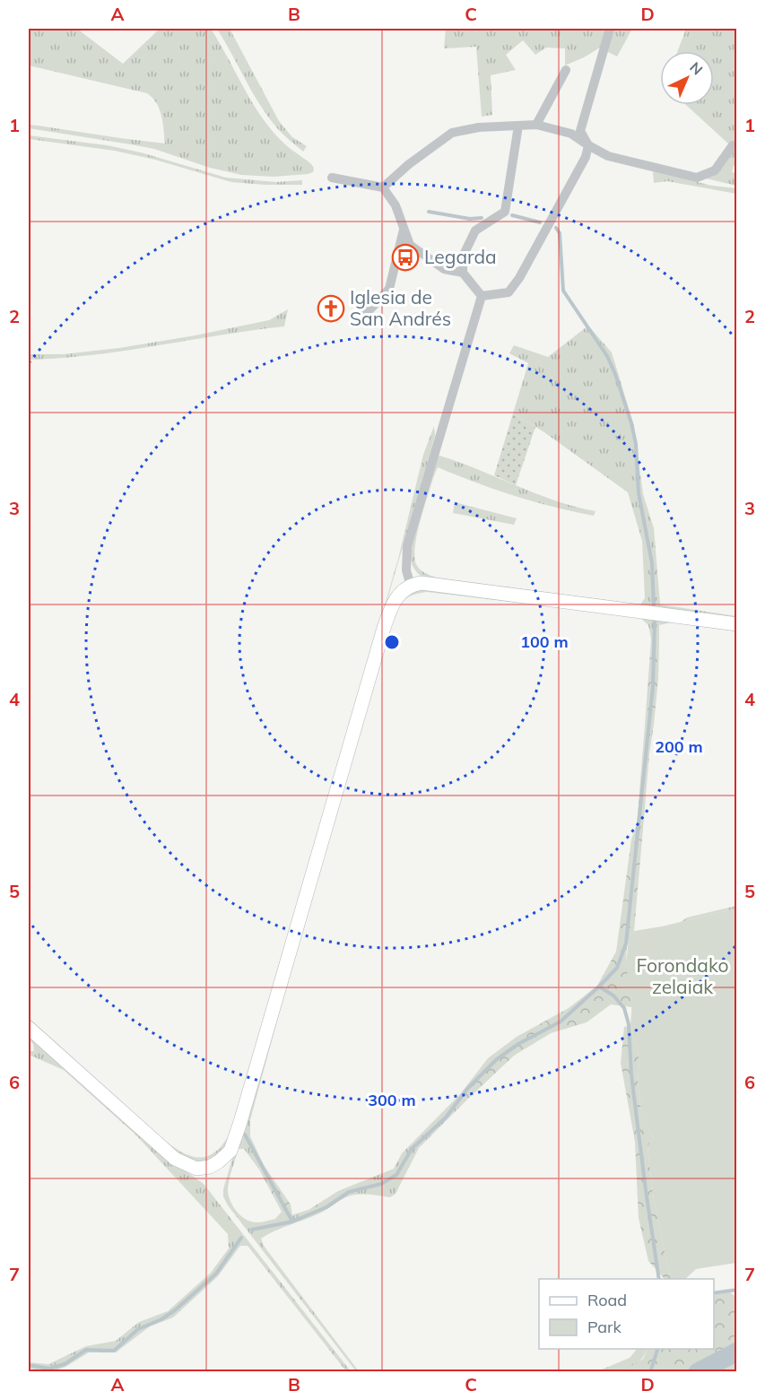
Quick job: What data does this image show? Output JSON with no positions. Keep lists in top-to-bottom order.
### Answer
{
  "parks": ["Forondako zelaiak"],
  "places": {
    "bus stop": ["Legarda"],
    "church": ["Iglesia de San Andrés"]
  },
  "legend": ["Road", "Park"],
  "north": "top right",
  "grid": {
    "columns": [
      "A",
      "B",
      "C",
      "D"
    ],
    "rows": [
      "1",
      "2",
      "3",
      "4",
      "5",
      "6",
      "7"
    ]
  },
  "rings": ["100 m", "200 m", "300 m"]
}
